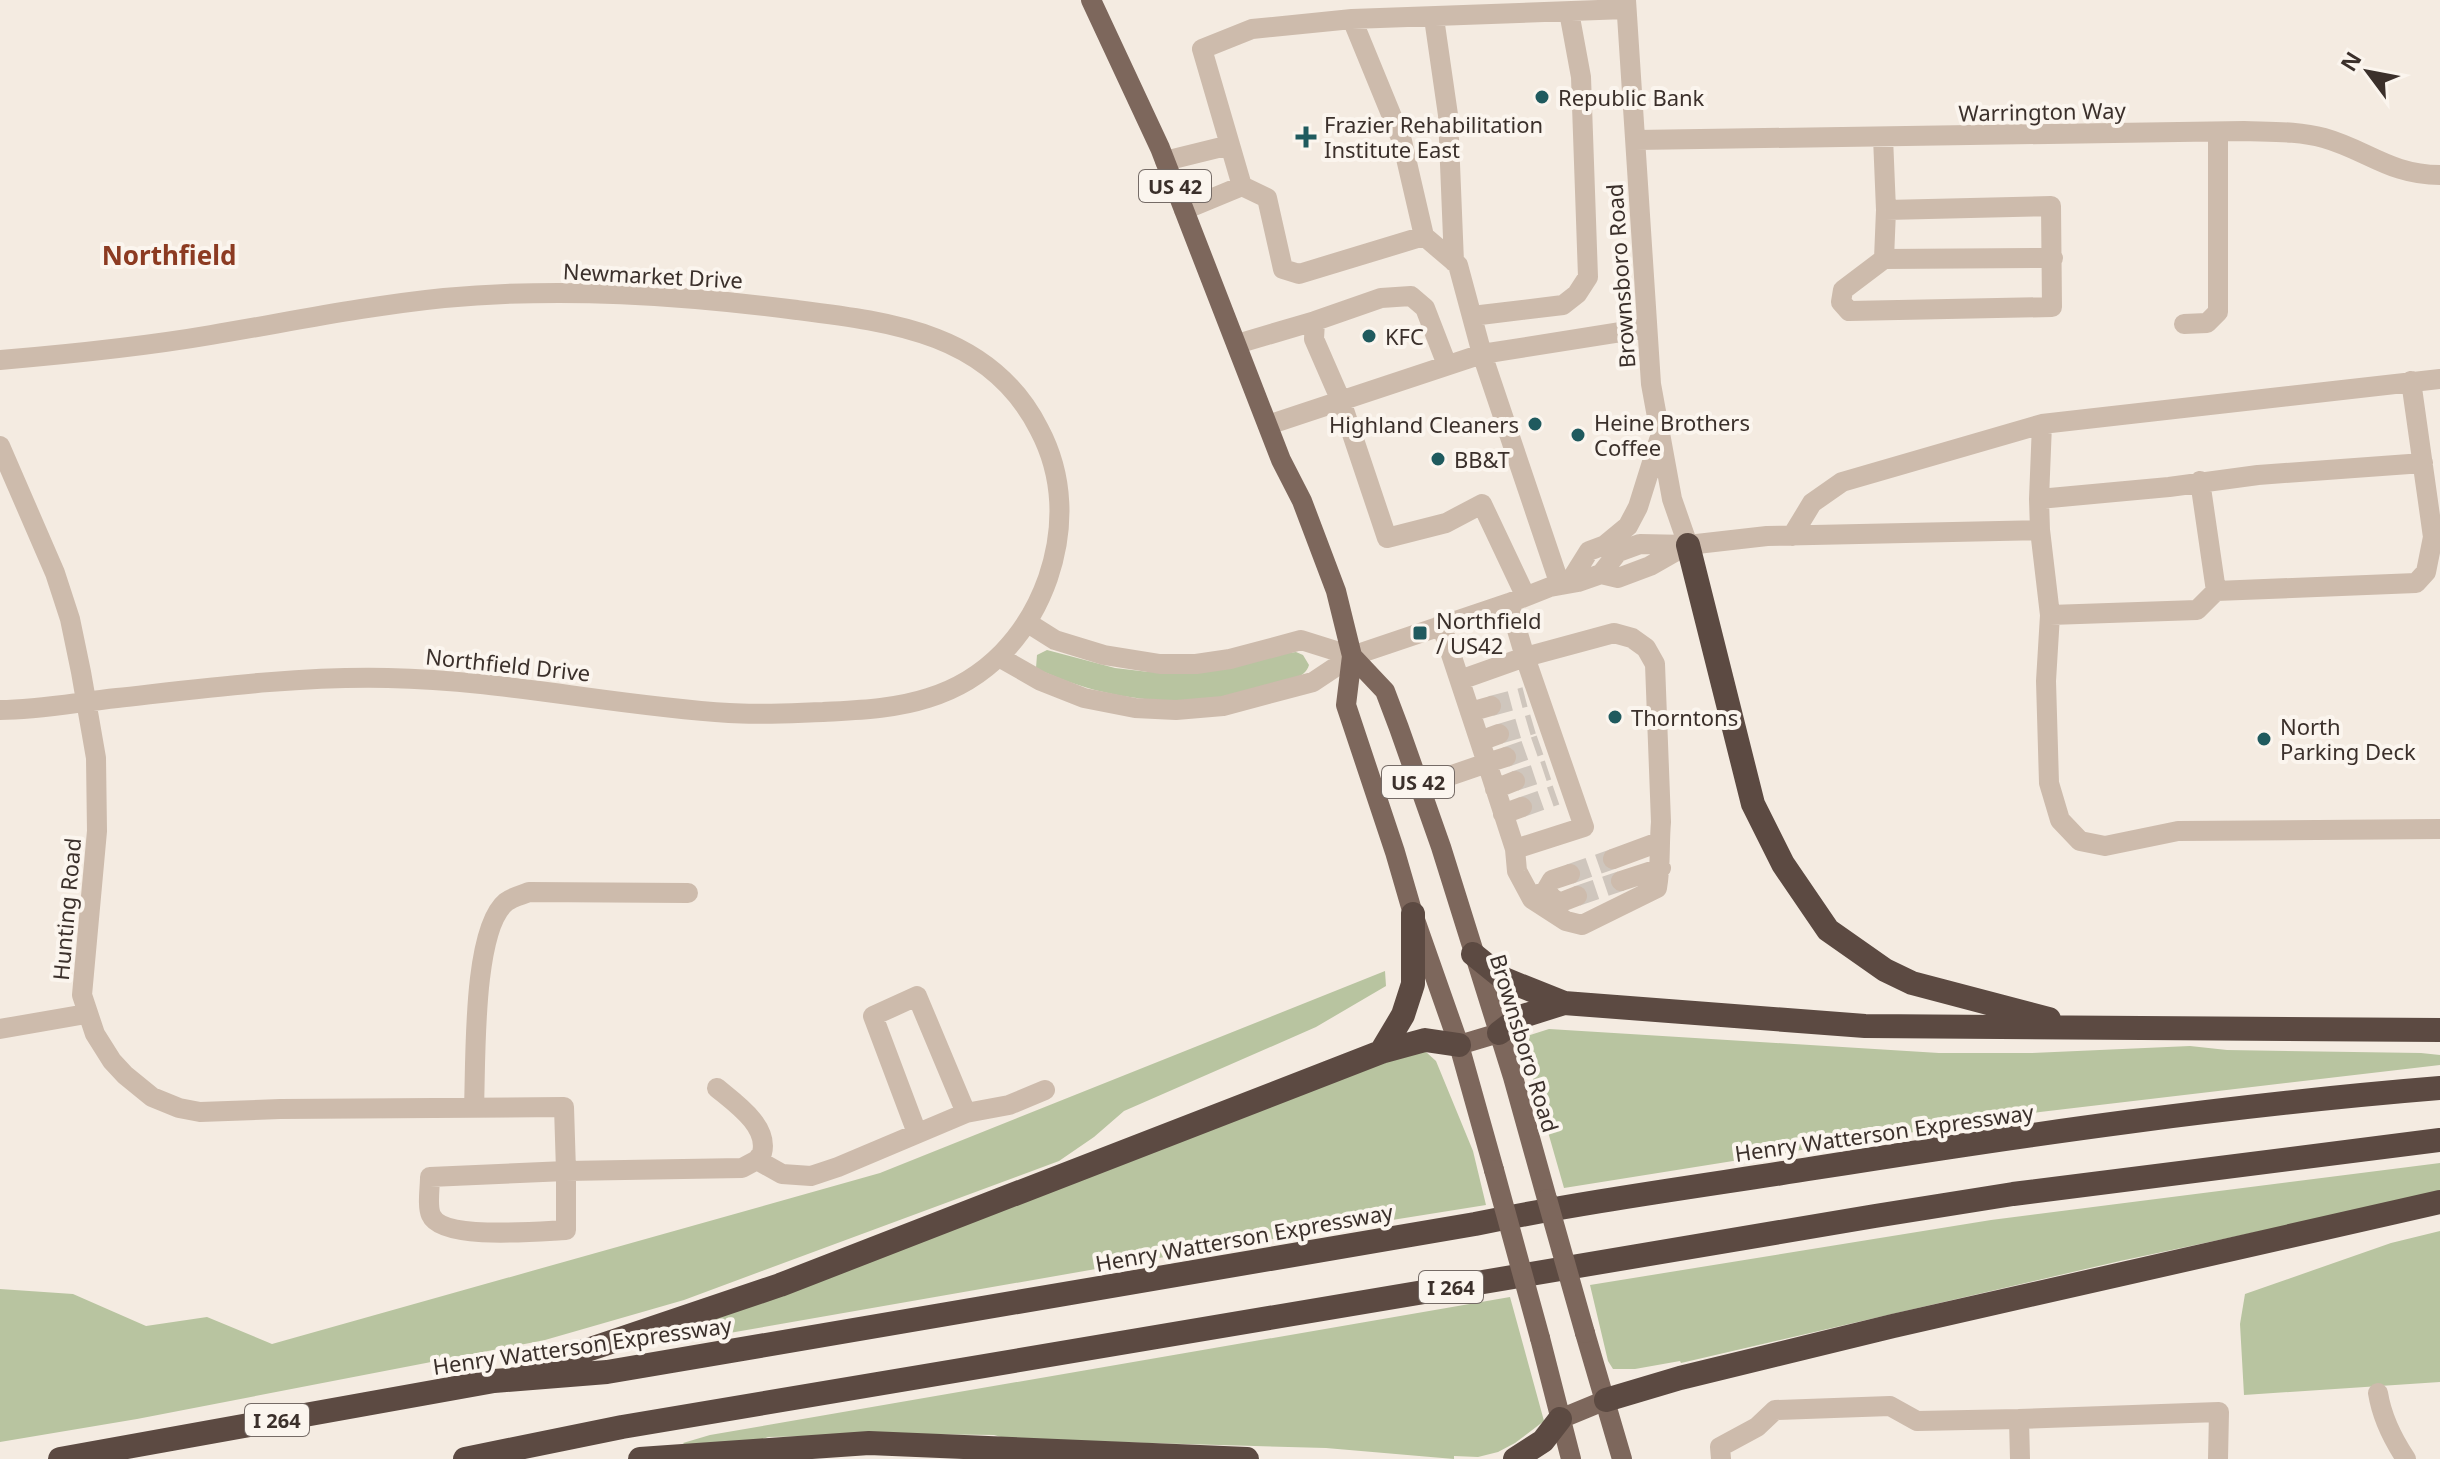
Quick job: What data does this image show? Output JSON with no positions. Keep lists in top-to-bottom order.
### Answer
{
  "streets": {
    "highway": ["Henry Watterson Expressway", "I 264"],
    "main road": ["US 42", "Brownsboro Road"],
    "street": [
      "Warrington Way",
      "Newmarket Drive",
      "Northfield Drive",
      "Hunting Road"
    ]
  },
  "crossings": [
    ["Warrington Way", "Brownsboro Road"],
    ["US 42", "Brownsboro Road"],
    ["Newmarket Drive", "Northfield Drive"],
    ["Northfield Drive", "Hunting Road"]
  ],
  "districts": ["Northfield"],
  "places": {
    "other": [
      "Republic Bank",
      "KFC",
      "Highland Cleaners",
      "Heine Brothers Coffee",
      "BB&T",
      "Thorntons",
      "North Parking Deck"
    ],
    "health": ["Frazier Rehabilitation Institute East"],
    "transit": ["Northfield / US42"]
  },
  "north": "top left"
}
